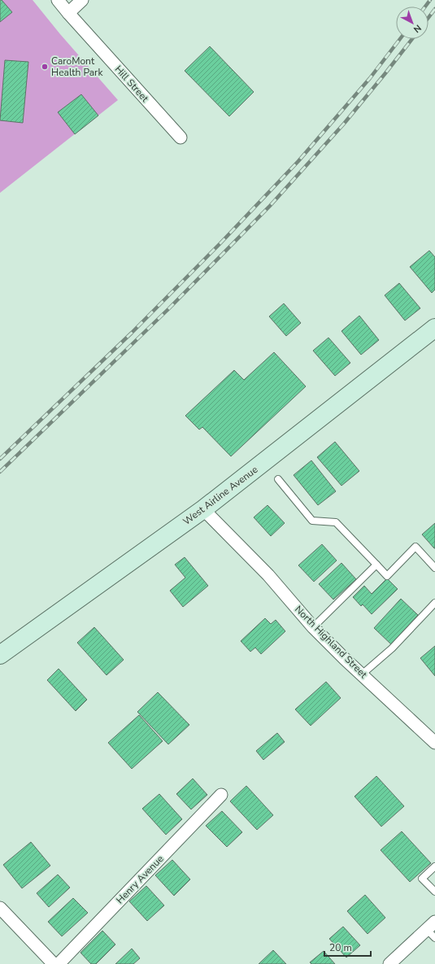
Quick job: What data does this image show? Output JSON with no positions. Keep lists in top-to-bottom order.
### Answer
{
  "streets": {
    "main road": ["West Airline Avenue"],
    "street": ["Hill Street", "North Highland Street", "Henry Avenue"]
  },
  "crossings": [
    ["West Airline Avenue", "North Highland Street"]
  ],
  "places": ["CaroMont Health Park"],
  "scale_bar": "20 m",
  "north": "bottom right"
}
